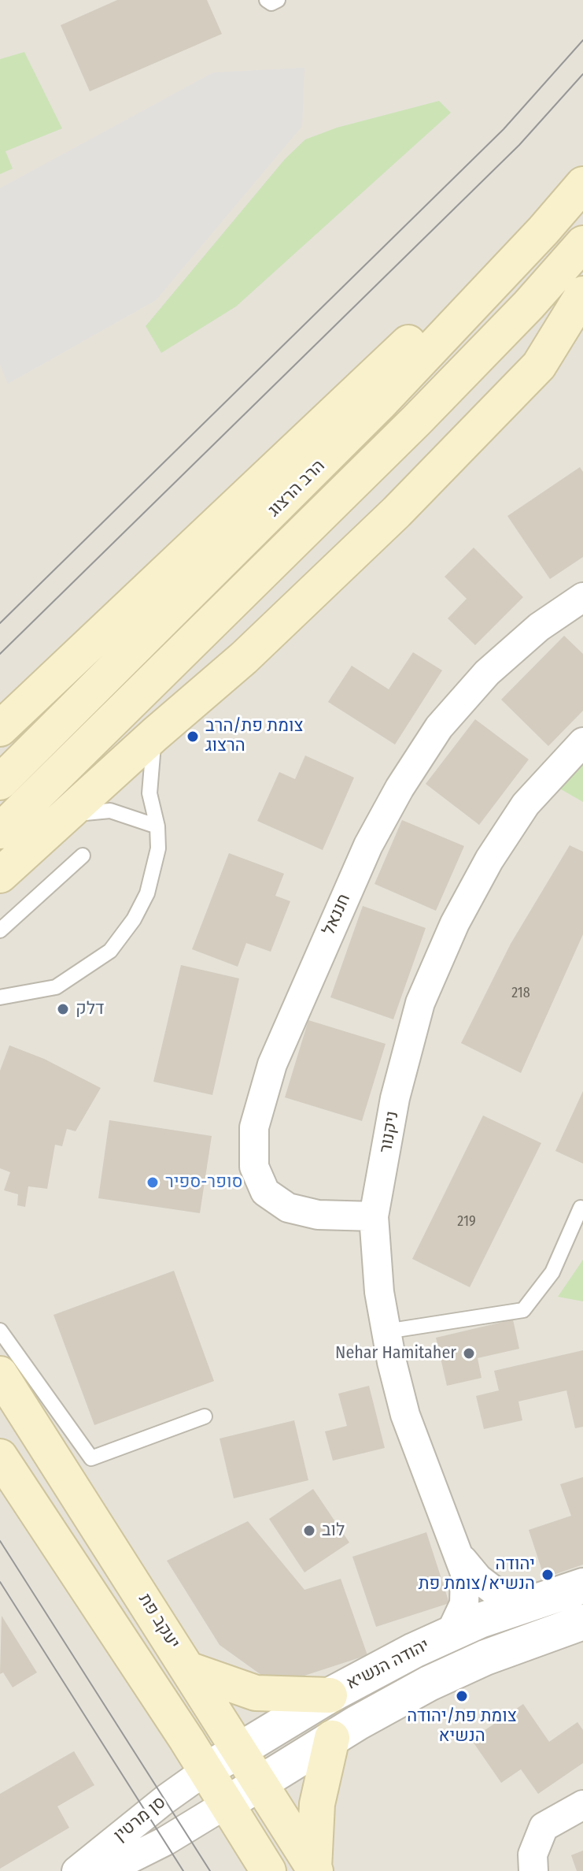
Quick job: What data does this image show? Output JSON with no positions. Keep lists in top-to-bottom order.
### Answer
{
  "streets": {
    "main road": ["הרב הרצוג", "יעקב פת"],
    "street": [
      "חננאל",
      "ניקנור",
      "יהודה הנשיא",
      "סן מרטין"
    ]
  },
  "crossings": [
    ["חננאל", "ניקנור"],
    ["ניקנור", "יהודה הנשיא"],
    ["יעקב פת", "יהודה הנשיא"],
    ["יהודה הנשיא", "סן מרטין"]
  ],
  "places": [
    "צומת פת/הרב הרצוג",
    "דלק",
    "סופר-ספיר",
    "Nehar Hamitaher",
    "לוב",
    "יהודה הנשיא/צומת פת",
    "צומת פת/יהודה הנשיא"
  ],
  "house_numbers": ["218", "219"]
}
